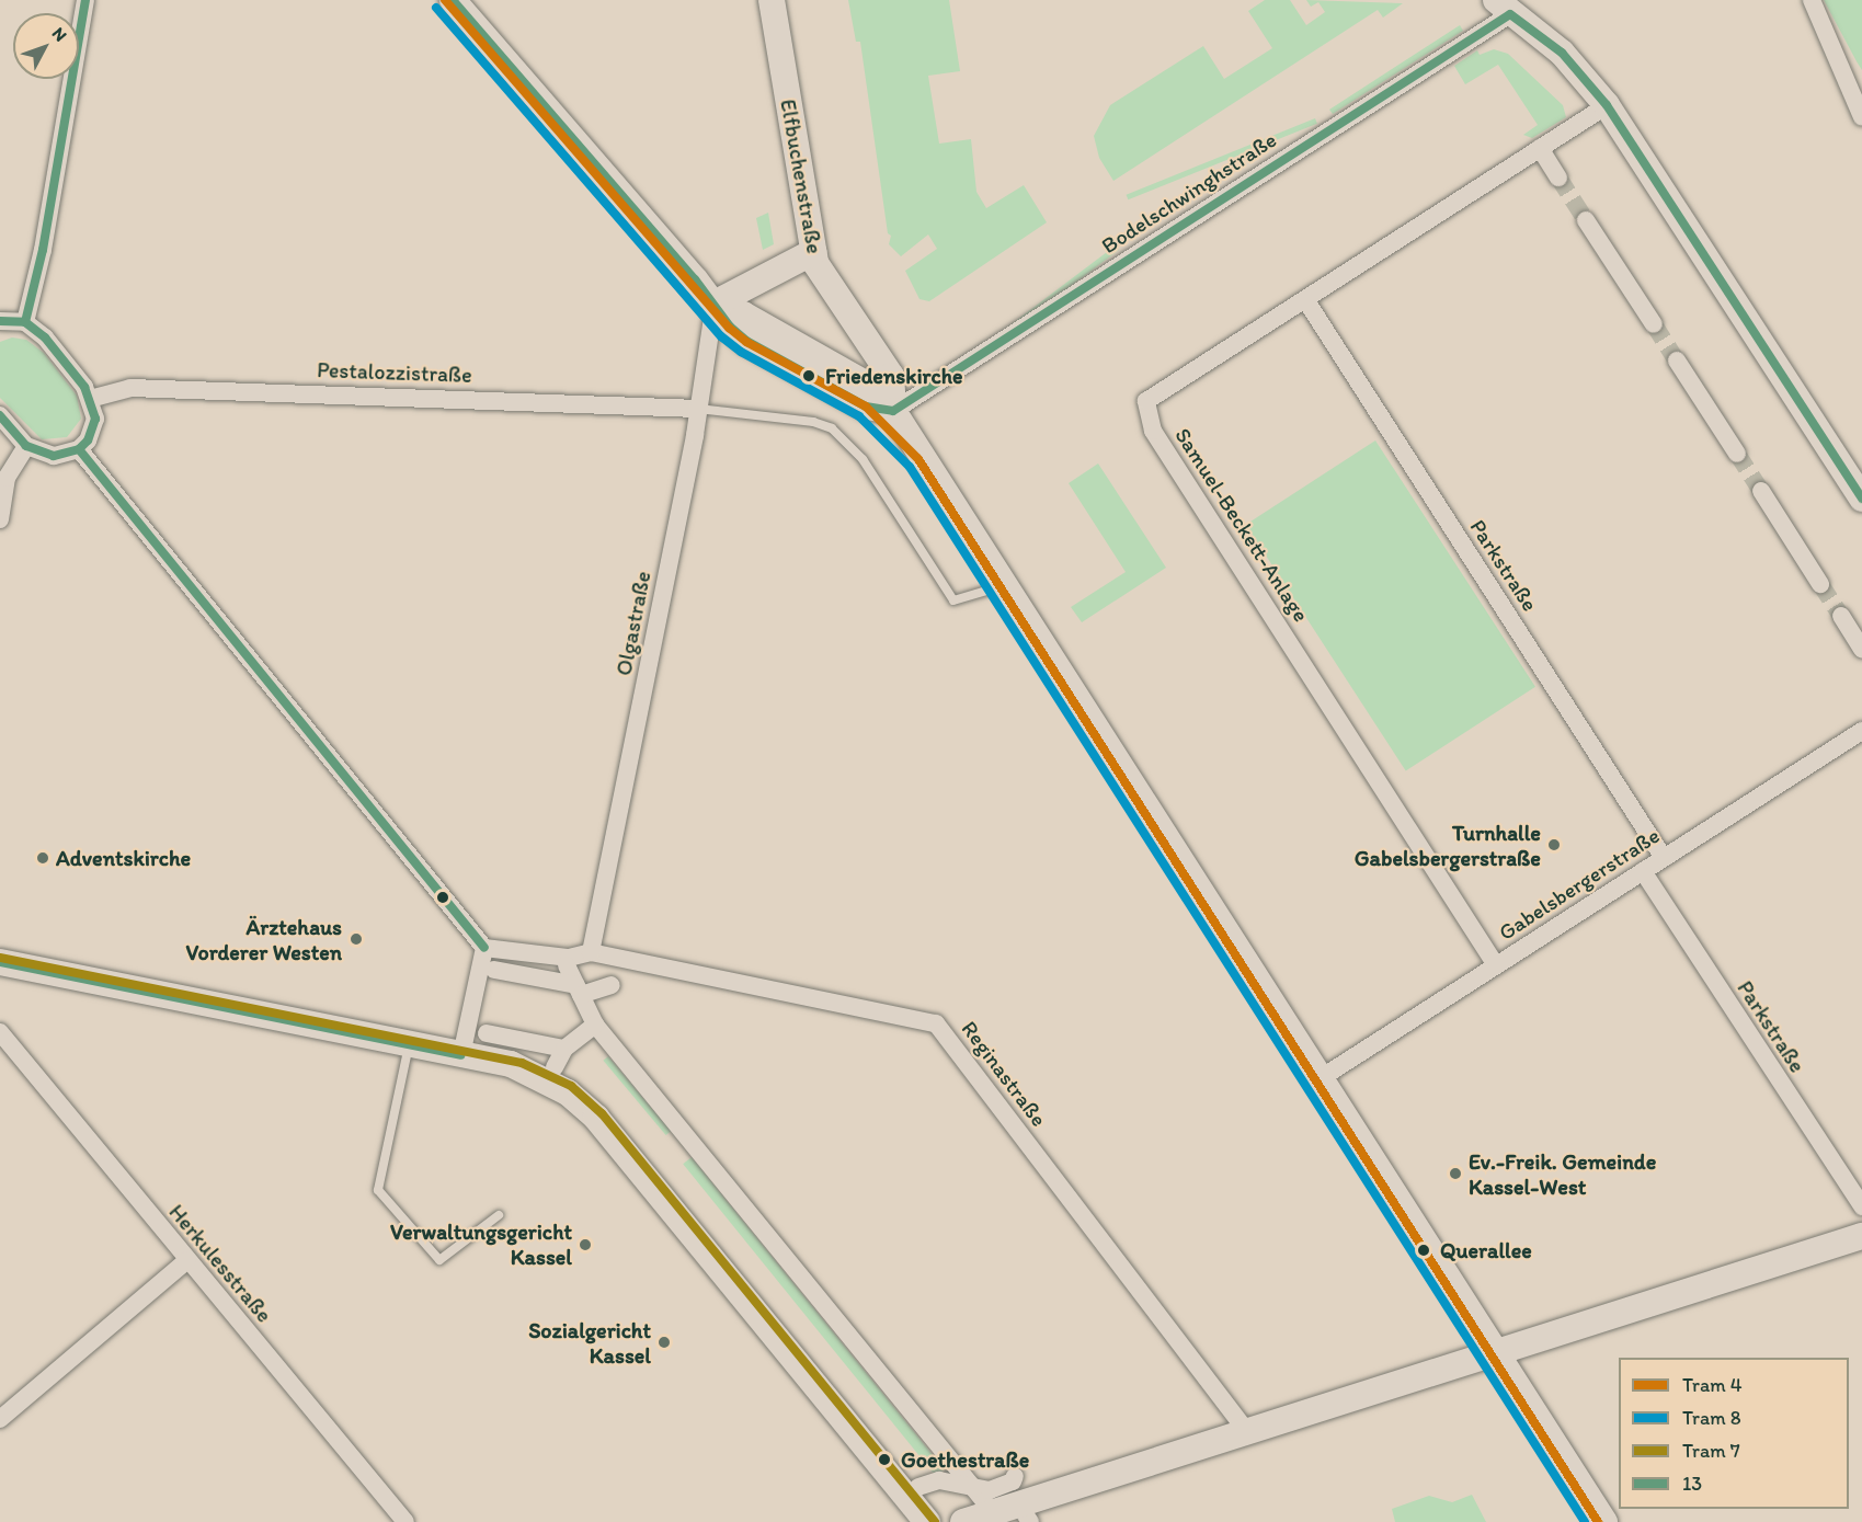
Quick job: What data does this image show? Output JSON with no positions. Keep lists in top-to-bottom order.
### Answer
{
  "streets": {
    "main road": ["Elfbuchenstraße"],
    "street": [
      "Bodelschwinghstraße",
      "Pestalozzistraße",
      "Samuel-Beckett-Anlage",
      "Parkstraße",
      "Olgastraße",
      "Gabelsbergerstraße",
      "Reginastraße",
      "Herkulesstraße"
    ]
  },
  "crossings": [
    ["Elfbuchenstraße", "Bodelschwinghstraße"],
    ["Pestalozzistraße", "Olgastraße"],
    ["Samuel-Beckett-Anlage", "Parkstraße"],
    ["Samuel-Beckett-Anlage", "Gabelsbergerstraße"],
    ["Parkstraße", "Gabelsbergerstraße"],
    ["Olgastraße", "Reginastraße"]
  ],
  "places": [
    "Friedenskirche",
    "Turnhalle Gabelsbergerstraße",
    "Adventskirche",
    "Ärztehaus Vorderer Westen",
    "Ev.-Freik. Gemeinde Kassel-West",
    "Verwaltungsgericht Kassel",
    "Querallee",
    "Sozialgericht Kassel",
    "Goethestraße"
  ],
  "lines": [
    "tram line 4",
    "transit line 13",
    "tram line 8",
    "tram line 7"
  ],
  "legend": [
    "Tram 4",
    "Tram 8",
    "Tram 7",
    "13"
  ],
  "north": "top right"
}
